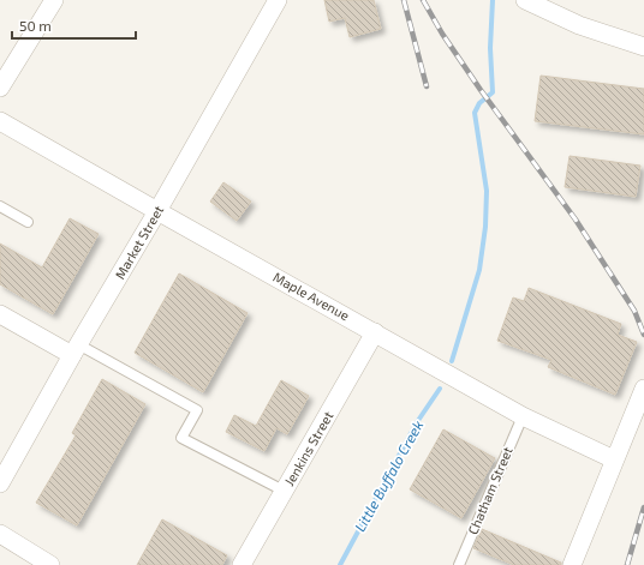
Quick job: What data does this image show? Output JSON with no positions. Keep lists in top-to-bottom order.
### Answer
{
  "streets": {
    "street": ["Market Street", "Maple Avenue", "Jenkins Street"],
    "lane": ["Chatham Street"]
  },
  "crossings": [
    ["Market Street", "Maple Avenue"],
    ["Maple Avenue", "Jenkins Street"],
    ["Maple Avenue", "Chatham Street"]
  ],
  "water": ["Little Buffalo Creek"],
  "scale_bar": "50 m"
}
